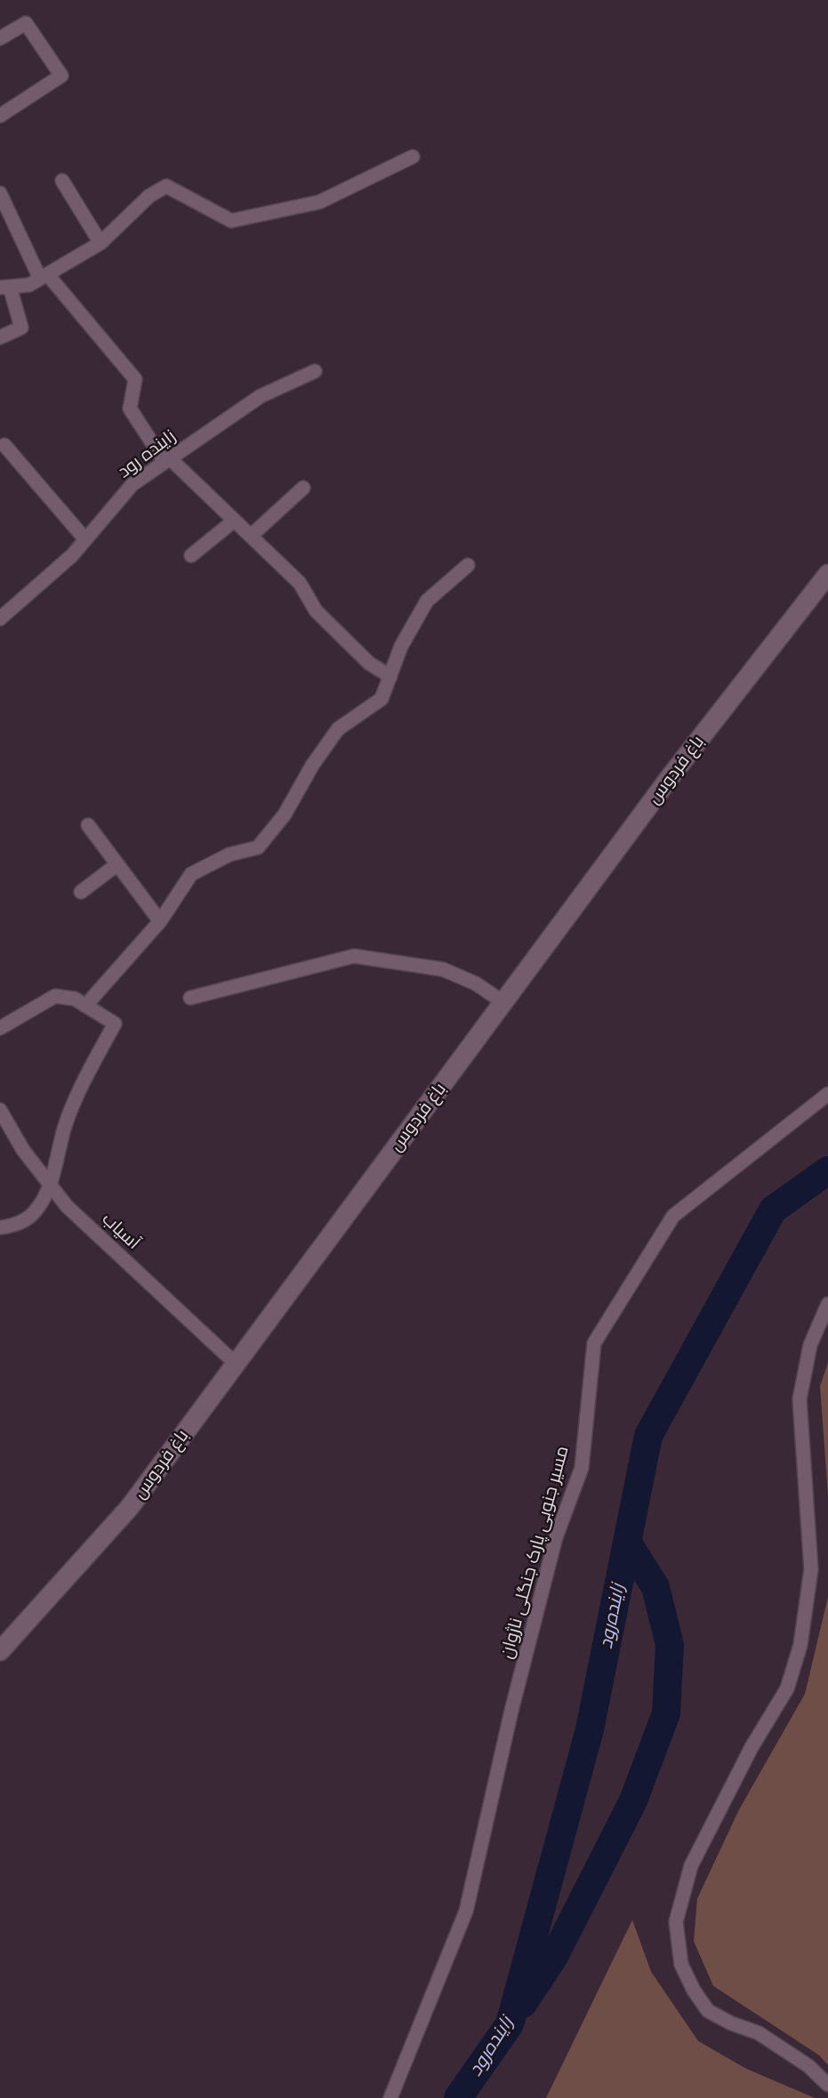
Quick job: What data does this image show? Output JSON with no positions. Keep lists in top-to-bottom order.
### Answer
{
  "streets": {
    "street": [
      "زاینده رود",
      "باغ فردوس",
      "آسیاب",
      "مسیر جنوبی پارک جنگلی ناژوان"
    ]
  },
  "crossings": [
    ["باغ فردوس", "آسیاب"]
  ],
  "water": ["زاینده‌رود"]
}
